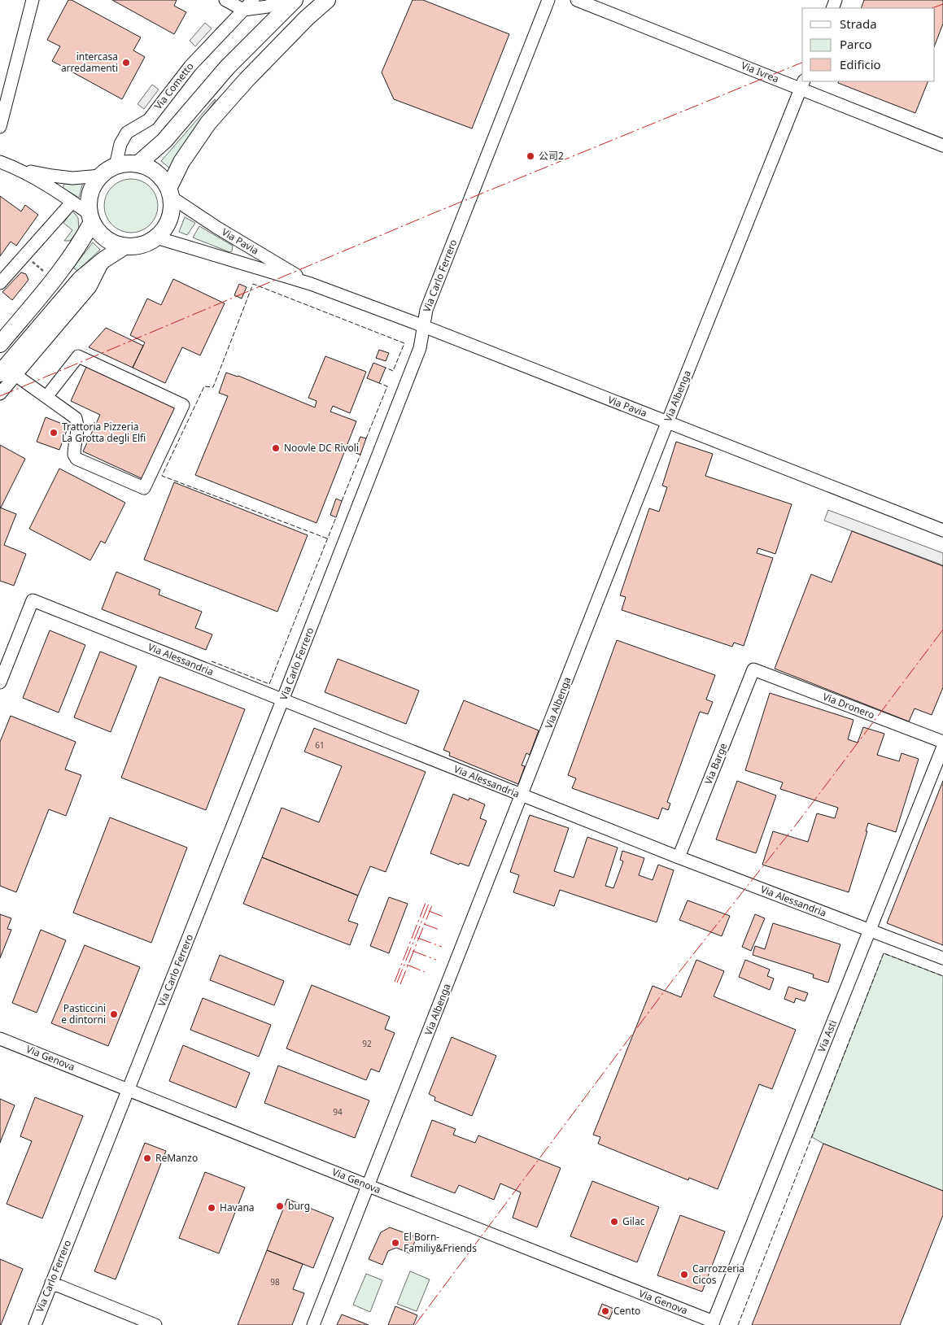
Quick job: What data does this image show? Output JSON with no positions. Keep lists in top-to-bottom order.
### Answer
{
  "streets": {
    "street": [
      "Via Ivrea",
      "Via Cometto",
      "Via Pavia",
      "Via Carlo Ferrero",
      "Via Albenga",
      "Via Alessandria",
      "Via Dronero",
      "Via Barge",
      "Via Asti",
      "Via Genova"
    ]
  },
  "crossings": [
    ["Via Ivrea", "Via Albenga"],
    ["Via Cometto", "Via Pavia"],
    ["Via Pavia", "Via Carlo Ferrero"],
    ["Via Pavia", "Via Albenga"],
    ["Via Carlo Ferrero", "Via Alessandria"],
    ["Via Carlo Ferrero", "Via Genova"],
    ["Via Albenga", "Via Alessandria"],
    ["Via Albenga", "Via Genova"],
    ["Via Alessandria", "Via Barge"],
    ["Via Alessandria", "Via Asti"],
    ["Via Dronero", "Via Barge"],
    ["Via Asti", "Via Genova"]
  ],
  "places": [
    "intercasa arredamenti",
    "公司2",
    "Trattoria Pizzeria La Grotta degli Elfi",
    "Noovle DC Rivoli",
    "Pasticcini e dintorni",
    "ReManzo",
    "burg",
    "Havana",
    "Gilac",
    "El Born- Familiy&Friends",
    "Carrozzeria Cicos",
    "Cento"
  ],
  "house_numbers": [
    "61",
    "92",
    "94",
    "98"
  ],
  "legend": ["Strada", "Parco", "Edificio"]
}
